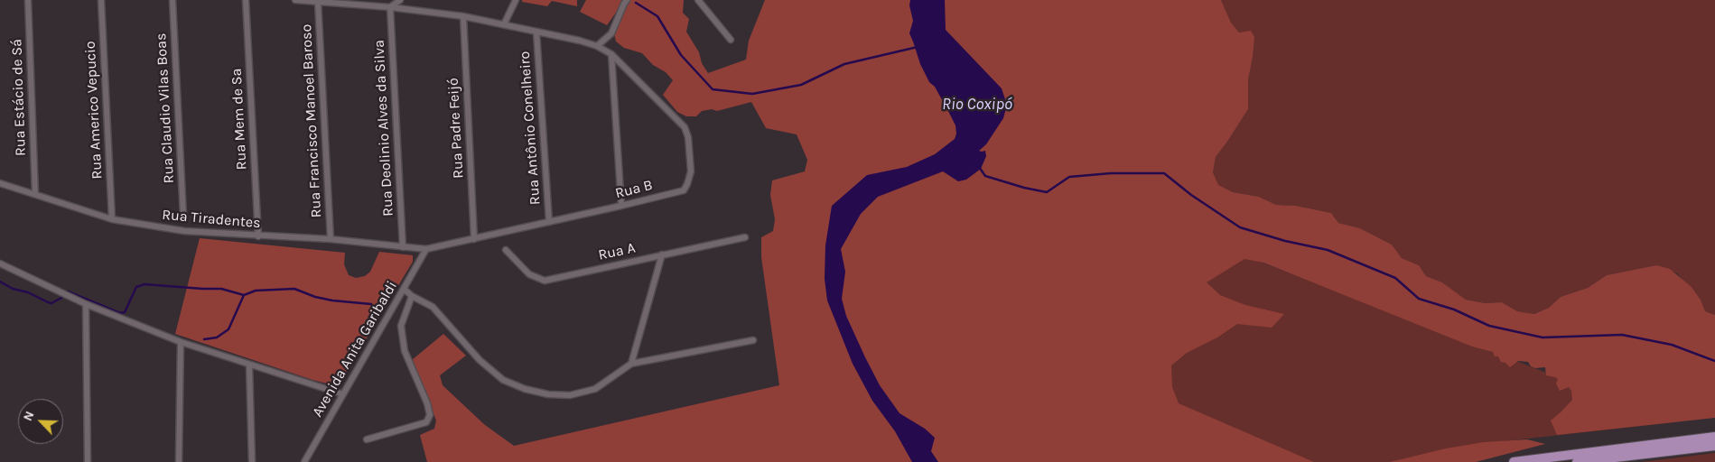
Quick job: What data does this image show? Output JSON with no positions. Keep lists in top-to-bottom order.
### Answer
{
  "streets": {
    "street": [
      "Rua Estácio de Sá",
      "Rua Claudio Vilas Boas",
      "Rua Americo Vepucio",
      "Rua Mem de Sa",
      "Rua Francisco Manoel Baroso",
      "Rua Deolinio Alves da Silva",
      "Rua Padre Feijó",
      "Rua Antônio Conelheiro",
      "Rua B",
      "Rua Tiradentes",
      "Rua A",
      "Avenida Anita Garibaldi"
    ]
  },
  "crossings": [
    ["Rua Estácio de Sá", "Rua Tiradentes"],
    ["Rua Americo Vepucio", "Rua Tiradentes"],
    ["Rua Mem de Sa", "Rua Tiradentes"],
    ["Rua Francisco Manoel Baroso", "Rua Tiradentes"],
    ["Rua Deolinio Alves da Silva", "Rua Tiradentes"],
    ["Rua Padre Feijó", "Rua B"],
    ["Rua Antônio Conelheiro", "Rua B"],
    ["Rua B", "Rua Tiradentes"],
    ["Rua B", "Avenida Anita Garibaldi"],
    ["Rua Tiradentes", "Avenida Anita Garibaldi"]
  ],
  "water": ["Rio Coxipó"],
  "north": "top left"
}
